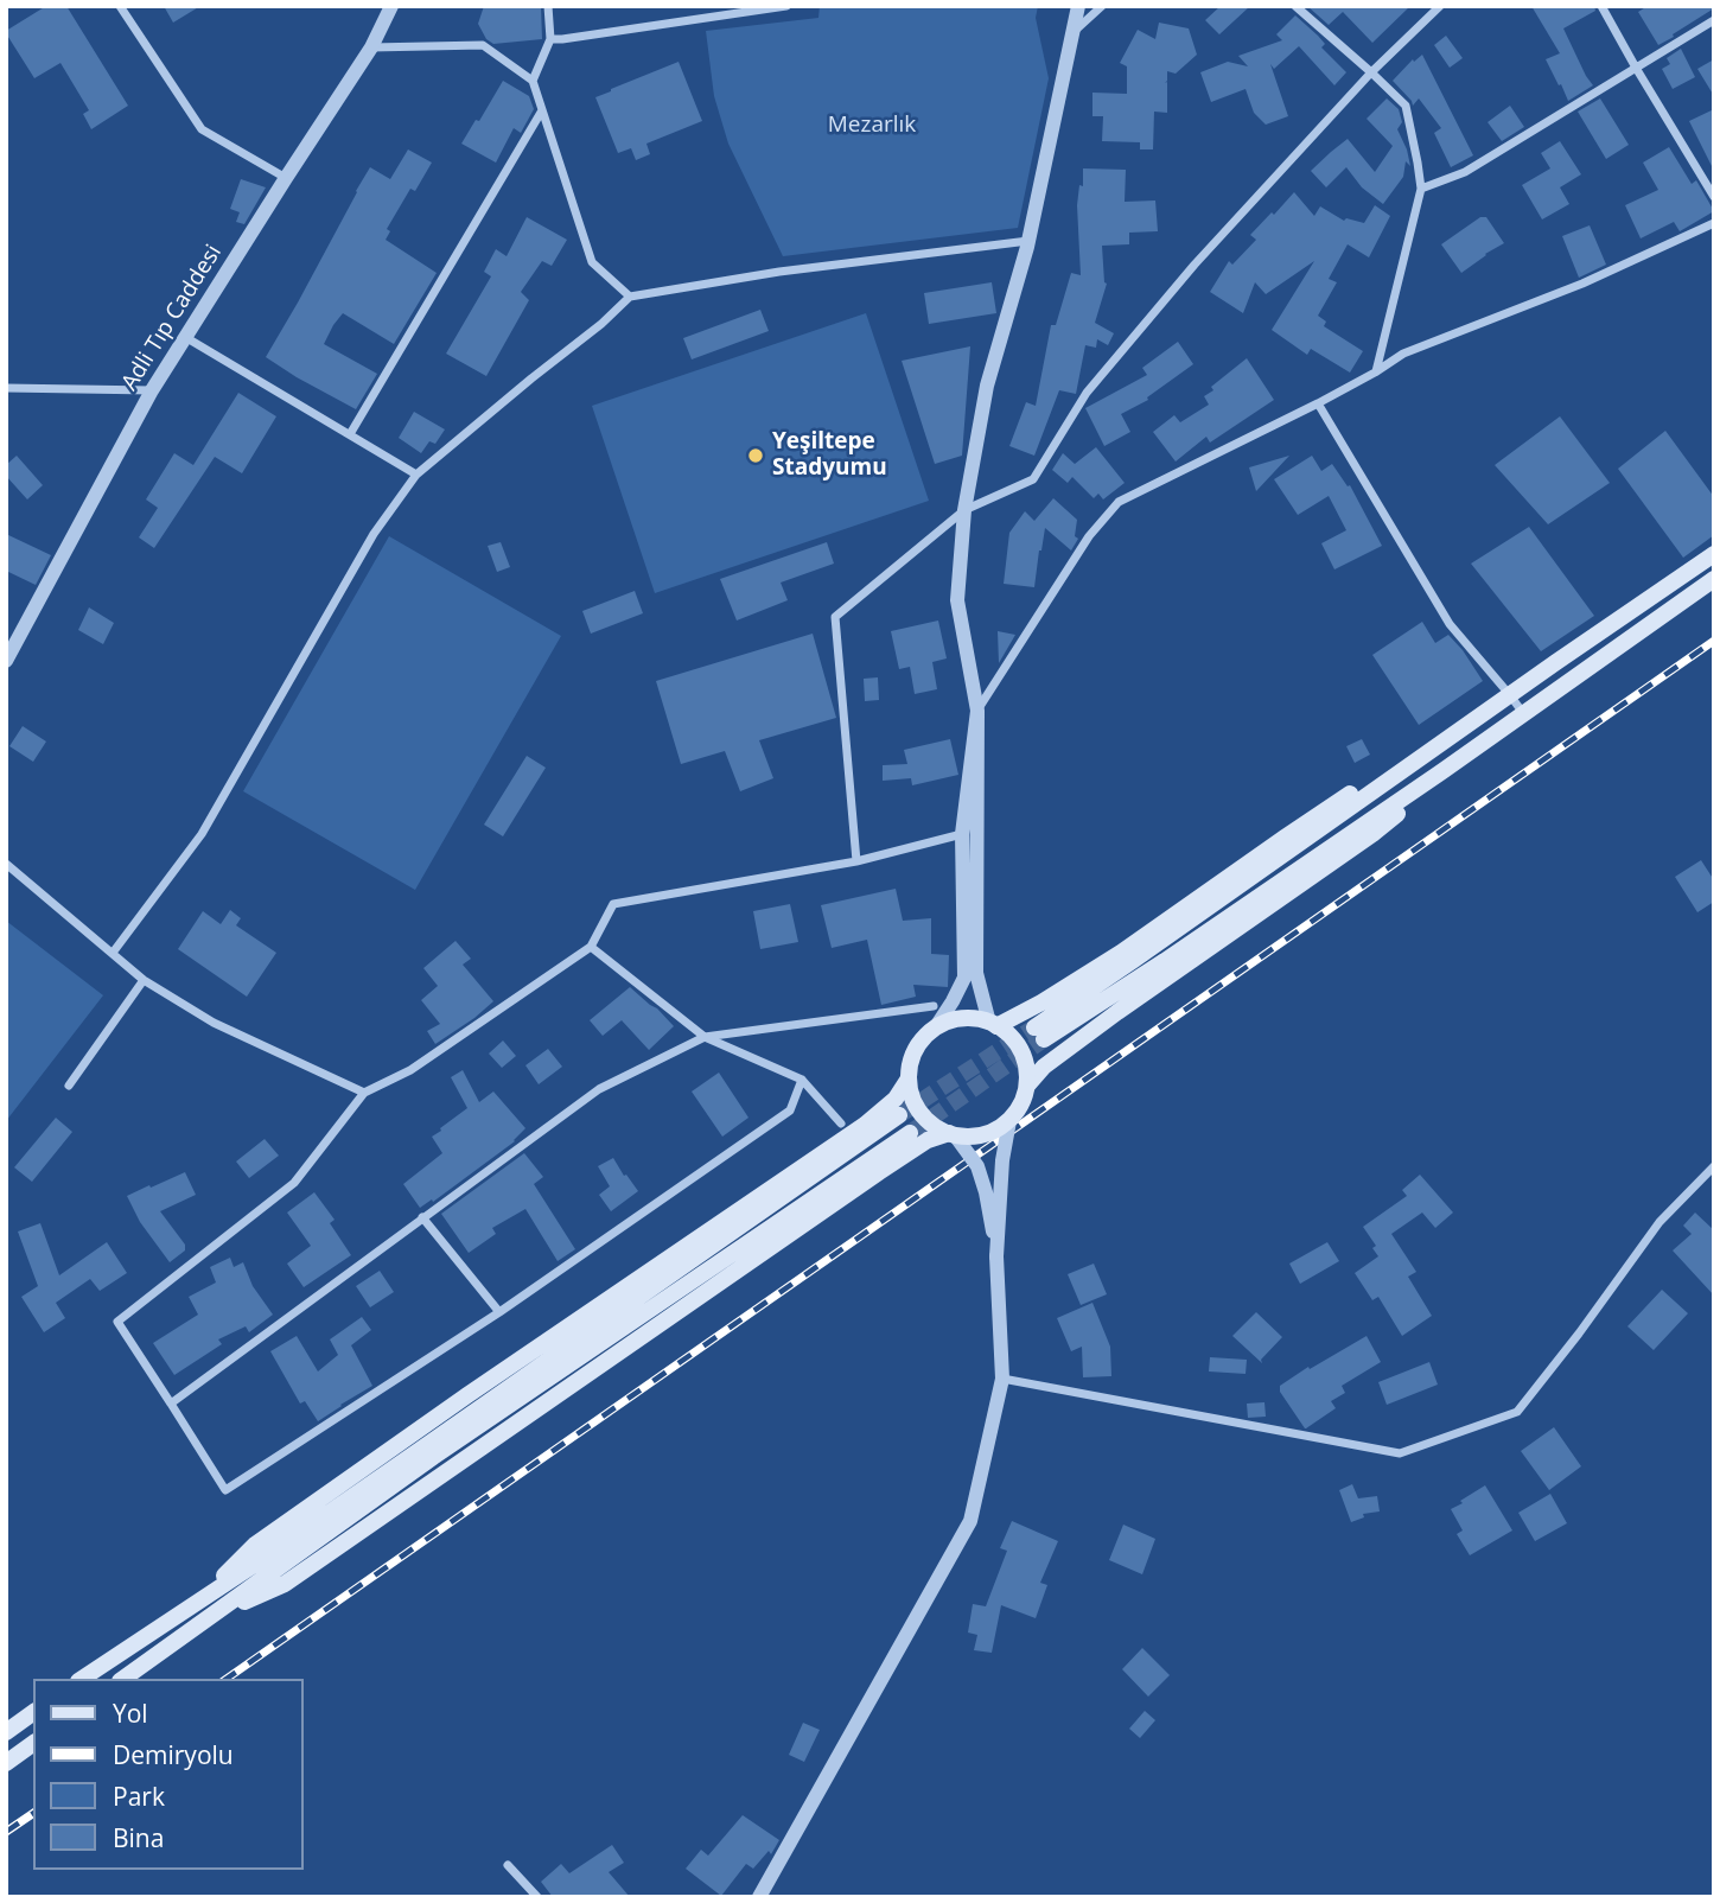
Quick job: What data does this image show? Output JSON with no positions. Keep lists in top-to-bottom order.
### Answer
{
  "streets": {
    "street": ["Adli Tıp Caddesi"]
  },
  "parks": ["Mezarlık"],
  "places": ["Yeşiltepe Stadyumu"],
  "legend": [
    "Yol",
    "Demiryolu",
    "Park",
    "Bina"
  ]
}
